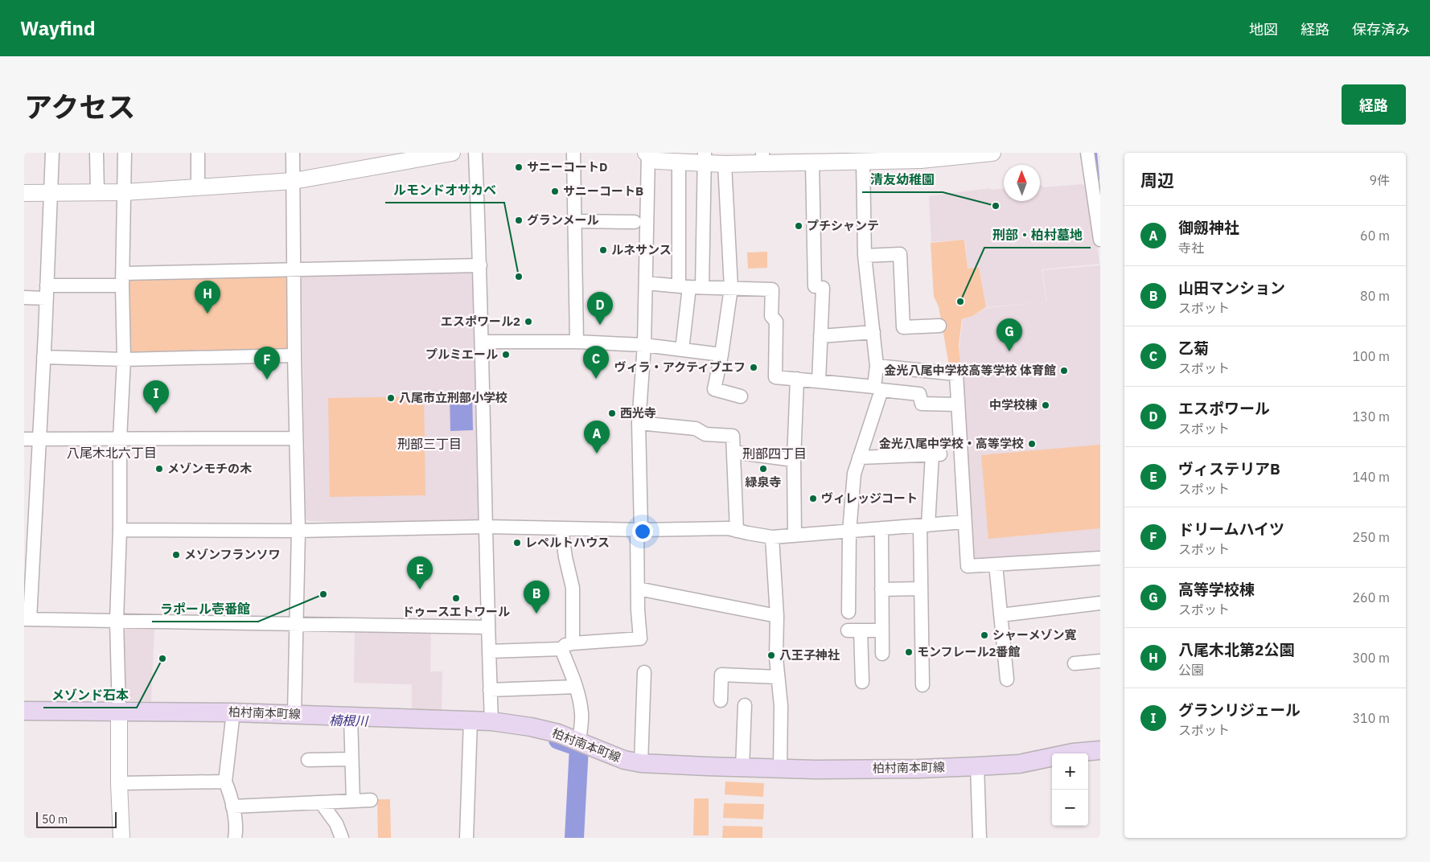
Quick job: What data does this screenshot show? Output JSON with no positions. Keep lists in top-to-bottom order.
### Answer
{
  "streets": {
    "main road": ["柏村南本町線"]
  },
  "districts": ["刑部三丁目", "八尾木北六丁目", "刑部四丁目"],
  "water": ["楠根川"],
  "places": [
    "サニーコートD",
    "サニーコートB",
    "清友幼稚園",
    "グランメール",
    "プチシャンテ",
    "ルネサンス",
    "ルモンドオサカベ",
    "刑部・柏村墓地",
    "エスポワール2",
    "プルミエール",
    "ヴィラ・アクティブエフ",
    "金光八尾中学校高等学校 体育館",
    "八尾市立刑部小学校",
    "中学校棟",
    "西光寺",
    "金光八尾中学校・高等学校",
    "メゾンモチの木",
    "緑泉寺",
    "ヴィレッジコート",
    "レペルトハウス",
    "メゾンフランソワ",
    "ラポール壱番館",
    "ドゥースエトワール",
    "シャーメゾン寛",
    "モンフレール2番館",
    "八王子神社",
    "メゾンド石本"
  ],
  "scale_bar": "50 m",
  "north": "top",
  "page": {
    "header": "Wayfind",
    "nav": ["地図", "経路", "保存済み"],
    "title": "アクセス",
    "buttons": "経路",
    "heading": ["周辺", "9件"],
    "list": [
      {
        "mark": "A",
        "name": "御劔神社",
        "note": "寺社",
        "value": "60 m"
      },
      {
        "mark": "B",
        "name": "山田マンション",
        "note": "スポット",
        "value": "80 m"
      },
      {
        "mark": "C",
        "name": "乙菊",
        "note": "スポット",
        "value": "100 m"
      },
      {
        "mark": "D",
        "name": "エスポワール",
        "note": "スポット",
        "value": "130 m"
      },
      {
        "mark": "E",
        "name": "ヴィステリアB",
        "note": "スポット",
        "value": "140 m"
      },
      {
        "mark": "F",
        "name": "ドリームハイツ",
        "note": "スポット",
        "value": "250 m"
      },
      {
        "mark": "G",
        "name": "高等学校棟",
        "note": "スポット",
        "value": "260 m"
      },
      {
        "mark": "H",
        "name": "八尾木北第2公園",
        "note": "公園",
        "value": "300 m"
      },
      {
        "mark": "I",
        "name": "グランリジェール",
        "note": "スポット",
        "value": "310 m"
      }
    ],
    "pins": [
      "H",
      "D",
      "G",
      "C",
      "F",
      "I",
      "A",
      "E",
      "B"
    ],
    "map_buttons": ["+", "−"],
    "scale": "50 m"
  }
}
